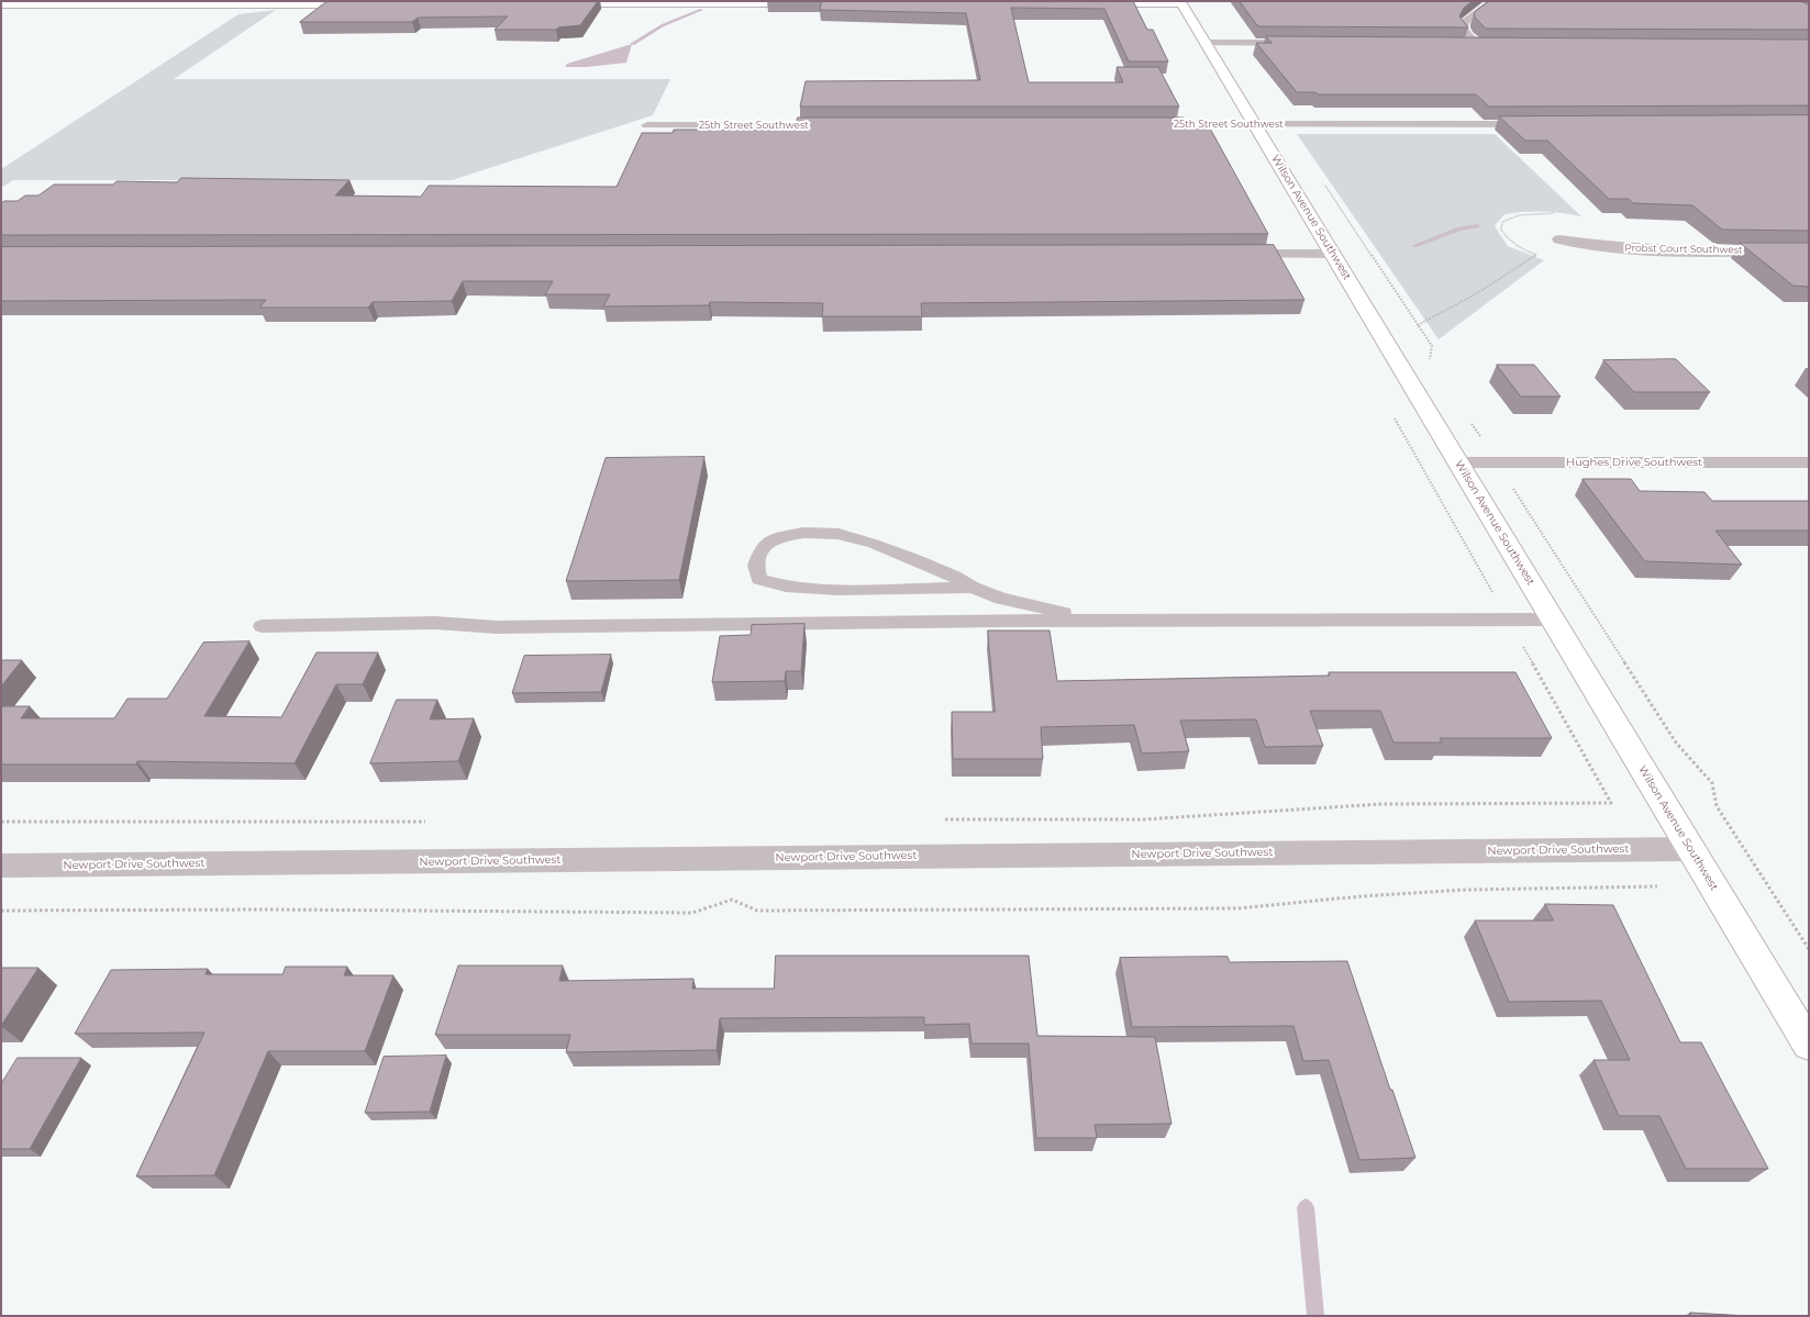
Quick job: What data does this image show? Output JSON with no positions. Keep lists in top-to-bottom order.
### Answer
{
  "streets": {
    "main road": ["Wilson Avenue Southwest"],
    "street": [
      "25th Street Southwest",
      "Probst Court Southwest",
      "Hughes Drive Southwest",
      "Newport Drive Southwest"
    ]
  },
  "crossings": [
    ["25th Street Southwest", "Wilson Avenue Southwest"],
    ["Wilson Avenue Southwest", "Hughes Drive Southwest"],
    ["Wilson Avenue Southwest", "Newport Drive Southwest"]
  ]
}
